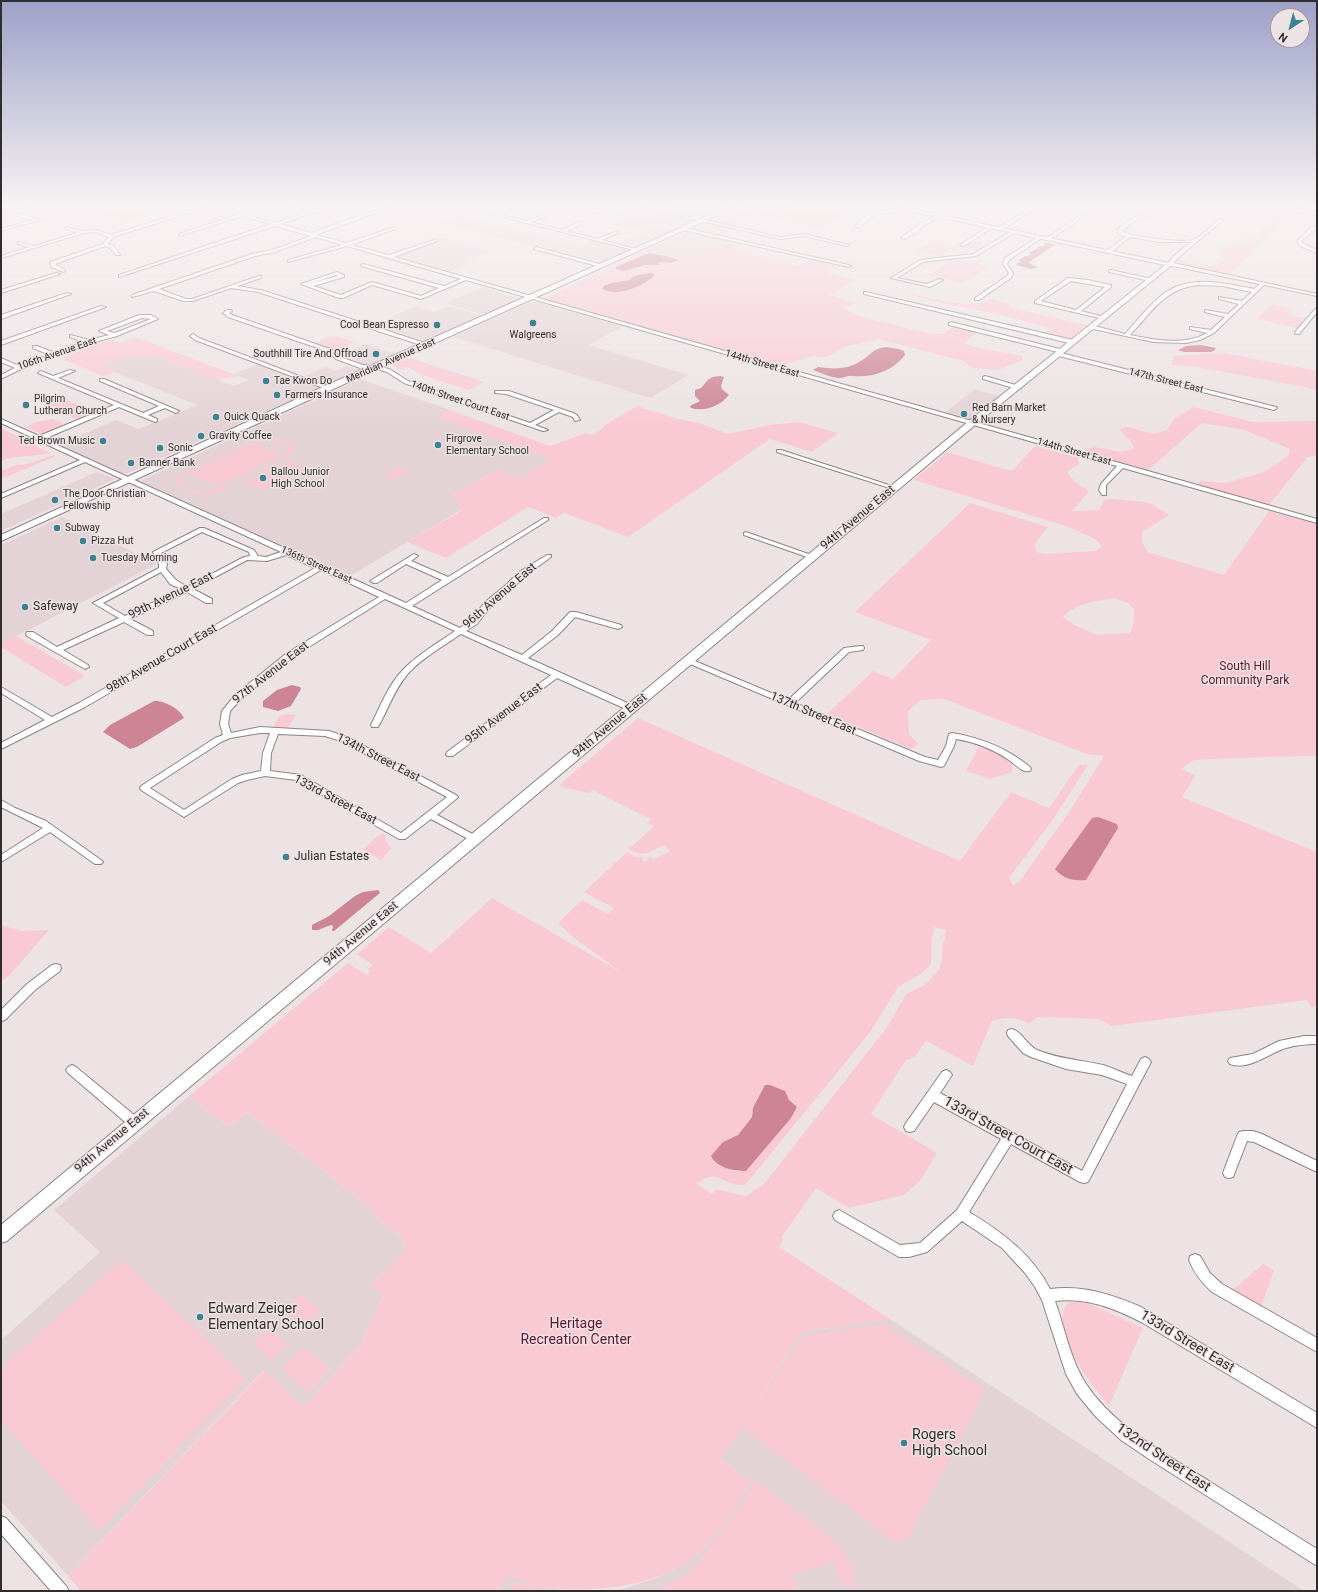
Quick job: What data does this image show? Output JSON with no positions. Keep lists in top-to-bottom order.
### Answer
{
  "streets": {
    "main road": ["Meridian Avenue East", "94th Avenue East"],
    "street": [
      "106th Avenue East",
      "144th Street East",
      "147th Street East",
      "140th Street Court East",
      "136th Street East",
      "99th Avenue East",
      "96th Avenue East",
      "98th Avenue Court East",
      "97th Avenue East",
      "95th Avenue East",
      "137th Street East",
      "134th Street East",
      "133rd Street East",
      "133rd Street Court East",
      "132nd Street East"
    ]
  },
  "crossings": [
    ["Meridian Avenue East", "144th Street East"],
    ["Meridian Avenue East", "140th Street Court East"],
    ["Meridian Avenue East", "136th Street East"],
    ["144th Street East", "94th Avenue East"],
    ["147th Street East", "94th Avenue East"],
    ["94th Avenue East", "136th Street East"],
    ["94th Avenue East", "137th Street East"],
    ["136th Street East", "99th Avenue East"],
    ["136th Street East", "96th Avenue East"],
    ["136th Street East", "98th Avenue Court East"],
    ["136th Street East", "97th Avenue East"],
    ["136th Street East", "95th Avenue East"],
    ["97th Avenue East", "134th Street East"],
    ["97th Avenue East", "133rd Street East"],
    ["134th Street East", "133rd Street East"],
    ["133rd Street East", "132nd Street East"]
  ],
  "parks": ["South Hill Community Park", "Heritage Recreation Center"],
  "places": [
    "Walgreens",
    "Cool Bean Espresso",
    "Southhill Tire And Offroad",
    "Tae Kwon Do",
    "Farmers Insurance",
    "Pilgrim Lutheran Church",
    "Red Barn Market & Nursery",
    "Quick Quack",
    "Gravity Coffee",
    "Ted Brown Music",
    "Firgrove Elementary School",
    "Sonic",
    "Banner Bank",
    "Ballou Junior High School",
    "The Door Christian Fellowship",
    "Subway",
    "Pizza Hut",
    "Tuesday Morning",
    "Safeway",
    "Julian Estates",
    "Edward Zeiger Elementary School",
    "Rogers High School"
  ],
  "north": "bottom left"
}
